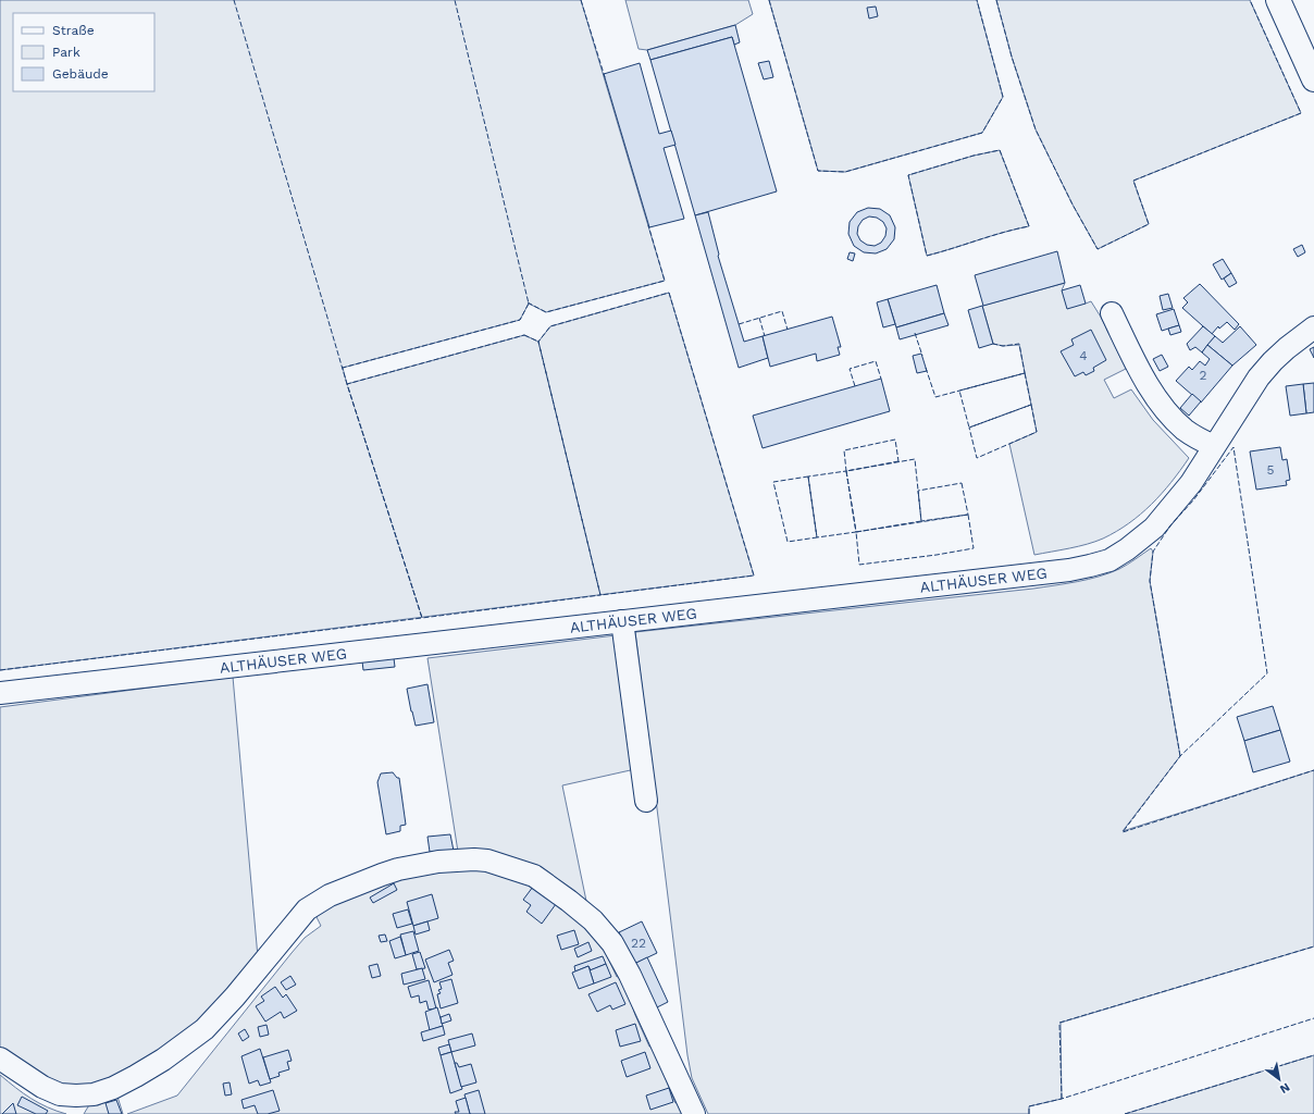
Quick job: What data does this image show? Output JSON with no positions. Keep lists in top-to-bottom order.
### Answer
{
  "streets": {
    "street": ["ALTHÄUSER WEG"]
  },
  "house_numbers": [
    "4",
    "2",
    "5",
    "22"
  ],
  "legend": ["Straße", "Park", "Gebäude"],
  "north": "bottom right"
}
